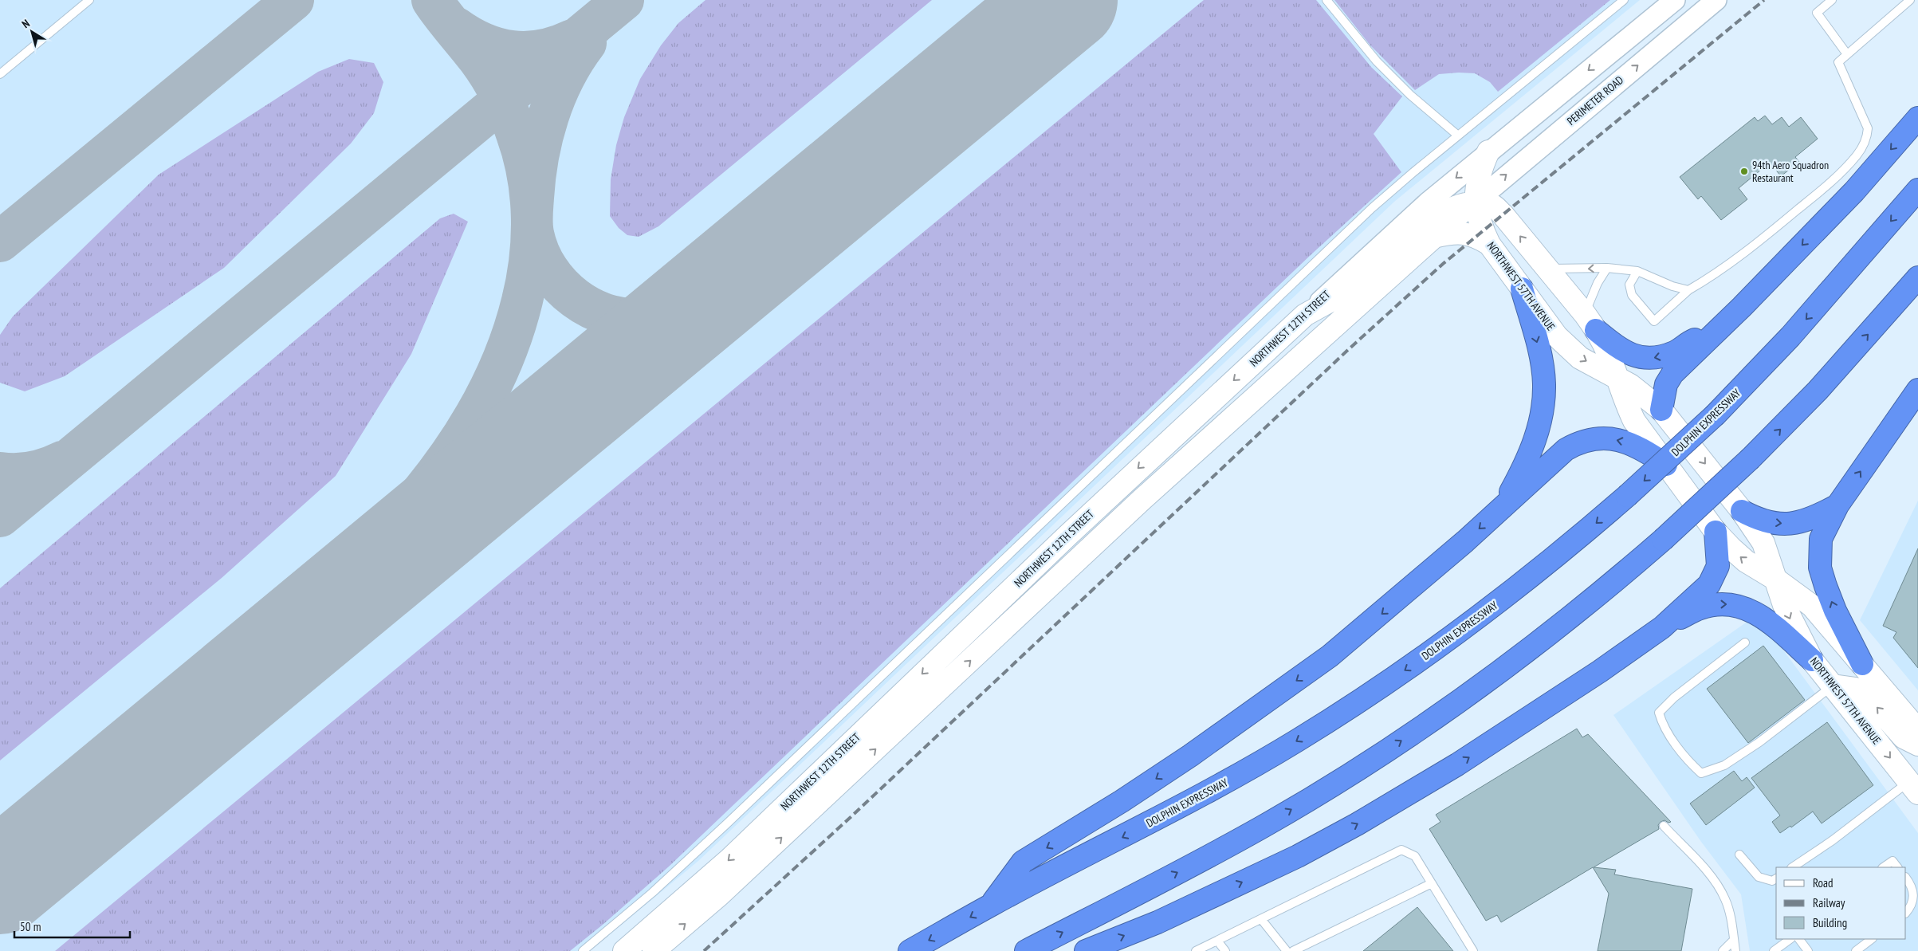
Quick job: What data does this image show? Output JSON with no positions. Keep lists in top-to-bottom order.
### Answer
{
  "streets": {
    "highway": ["DOLPHIN EXPRESSWAY"],
    "main road": ["NORTHWEST 57TH AVENUE", "NORTHWEST 12TH STREET"],
    "street": ["PERIMETER ROAD"]
  },
  "crossings": [
    ["PERIMETER ROAD", "NORTHWEST 57TH AVENUE"],
    ["PERIMETER ROAD", "NORTHWEST 12TH STREET"],
    ["NORTHWEST 57TH AVENUE", "NORTHWEST 12TH STREET"]
  ],
  "places": ["94th Aero Squadron Restaurant"],
  "legend": ["Road", "Railway", "Building"],
  "scale_bar": "50 m",
  "north": "top left"
}
